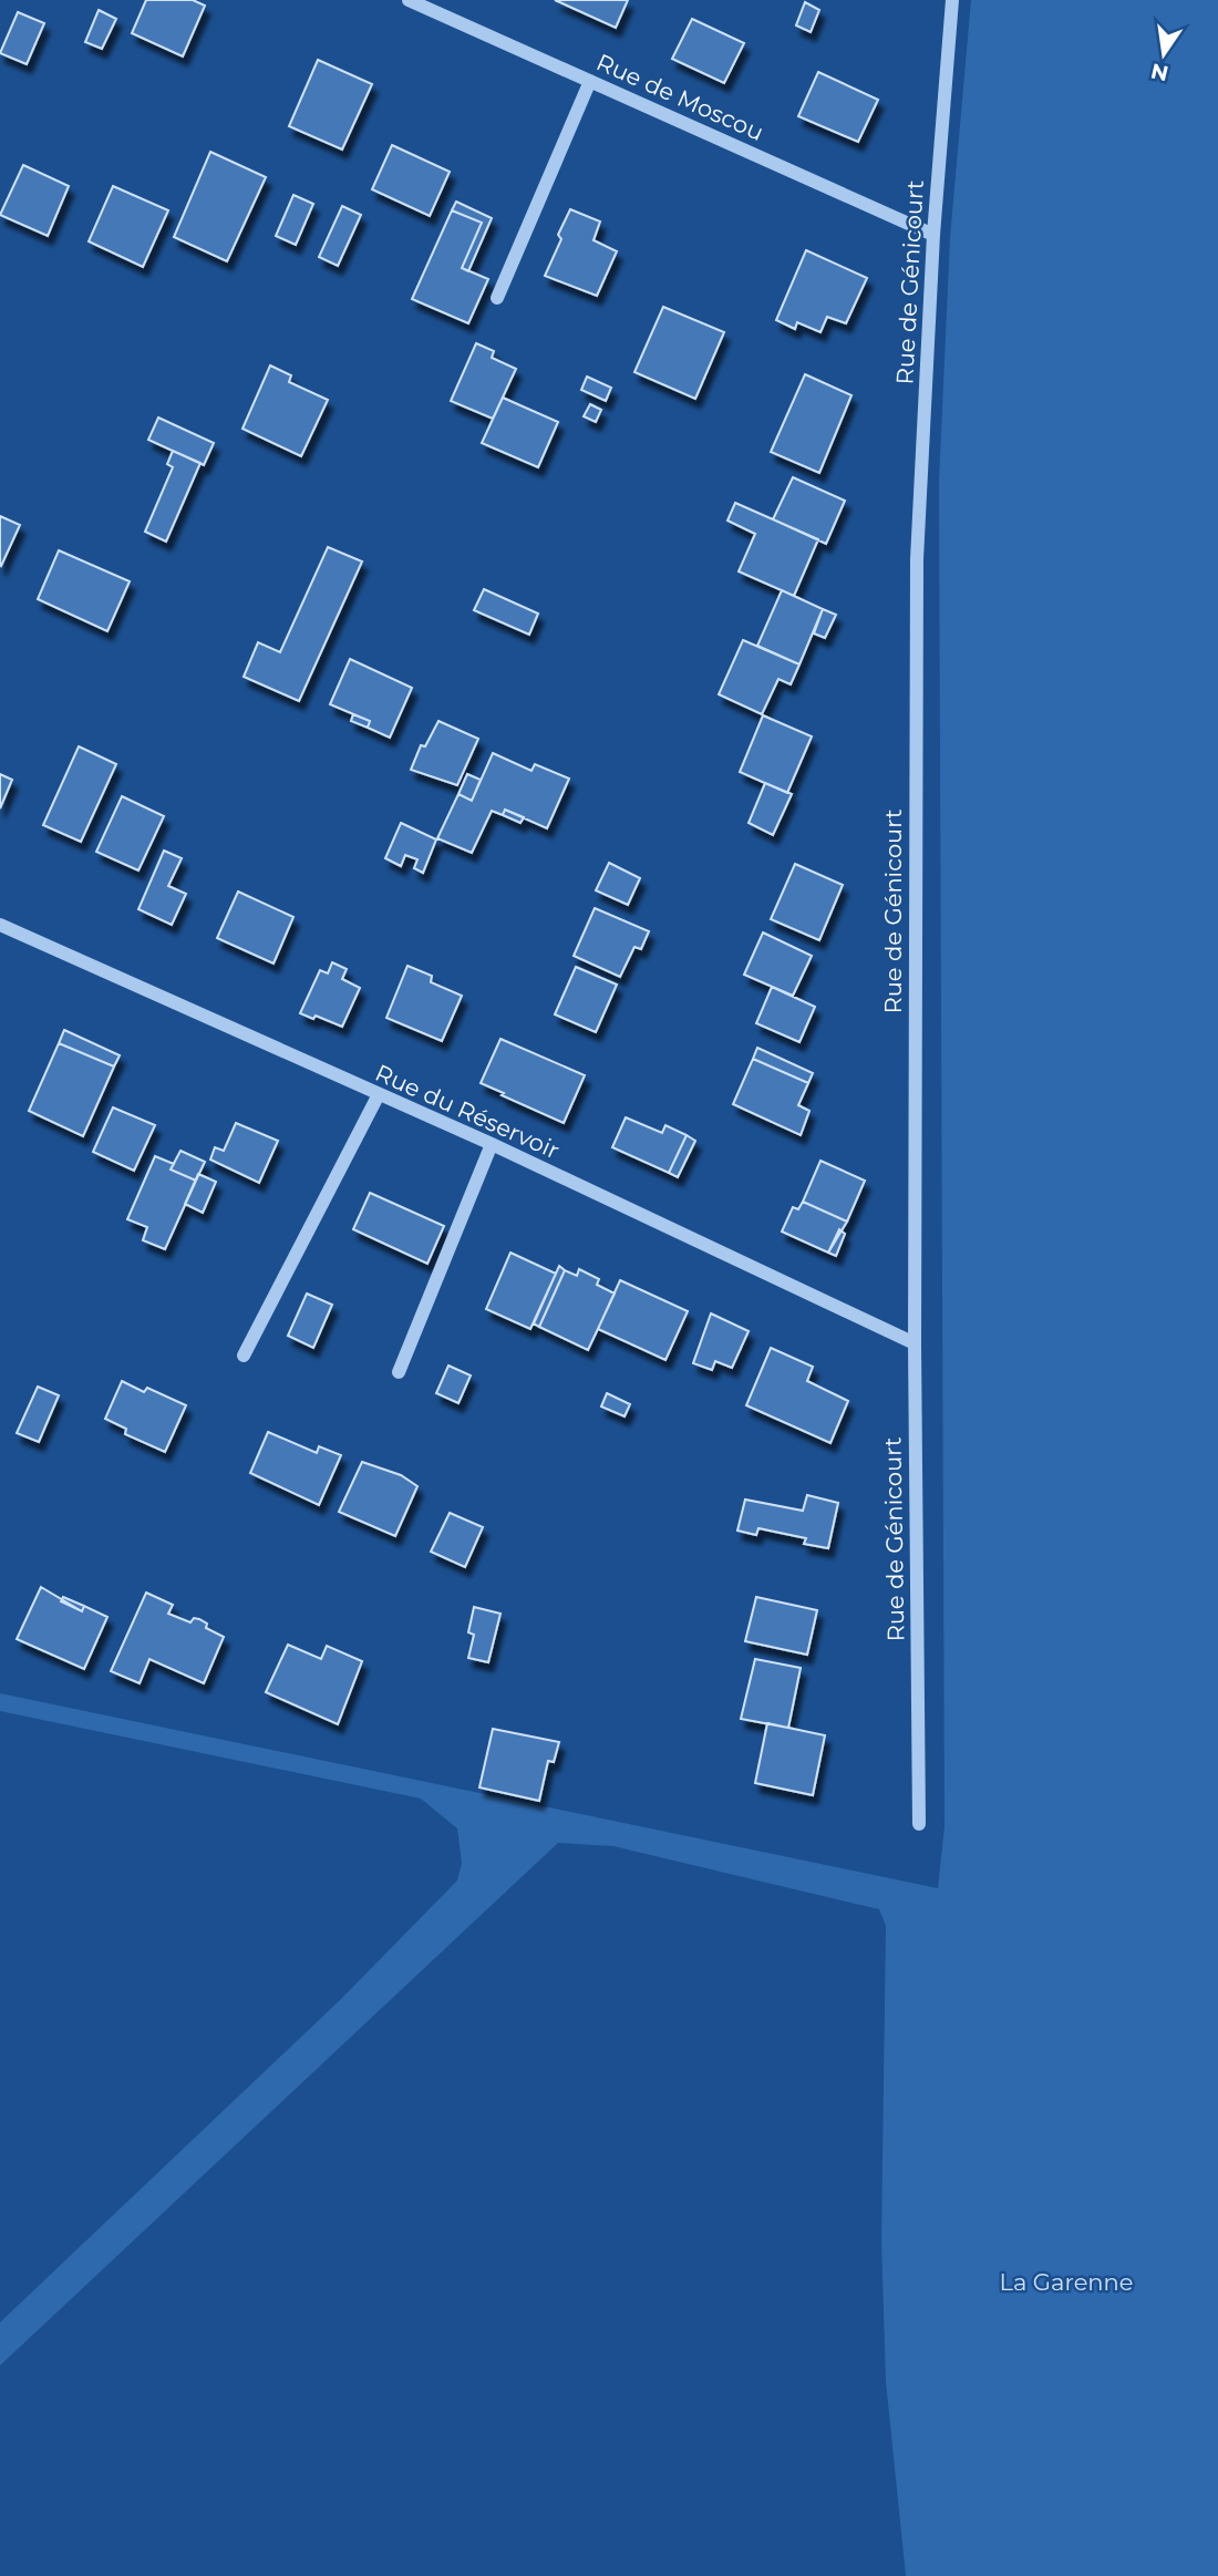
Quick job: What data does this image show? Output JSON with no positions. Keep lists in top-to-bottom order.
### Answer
{
  "streets": {
    "street": ["Rue de Moscou", "Rue de Génicourt", "Rue du Réservoir"]
  },
  "crossings": [
    ["Rue de Moscou", "Rue de Génicourt"],
    ["Rue de Génicourt", "Rue du Réservoir"]
  ],
  "parks": ["La Garenne"],
  "north": "bottom"
}
